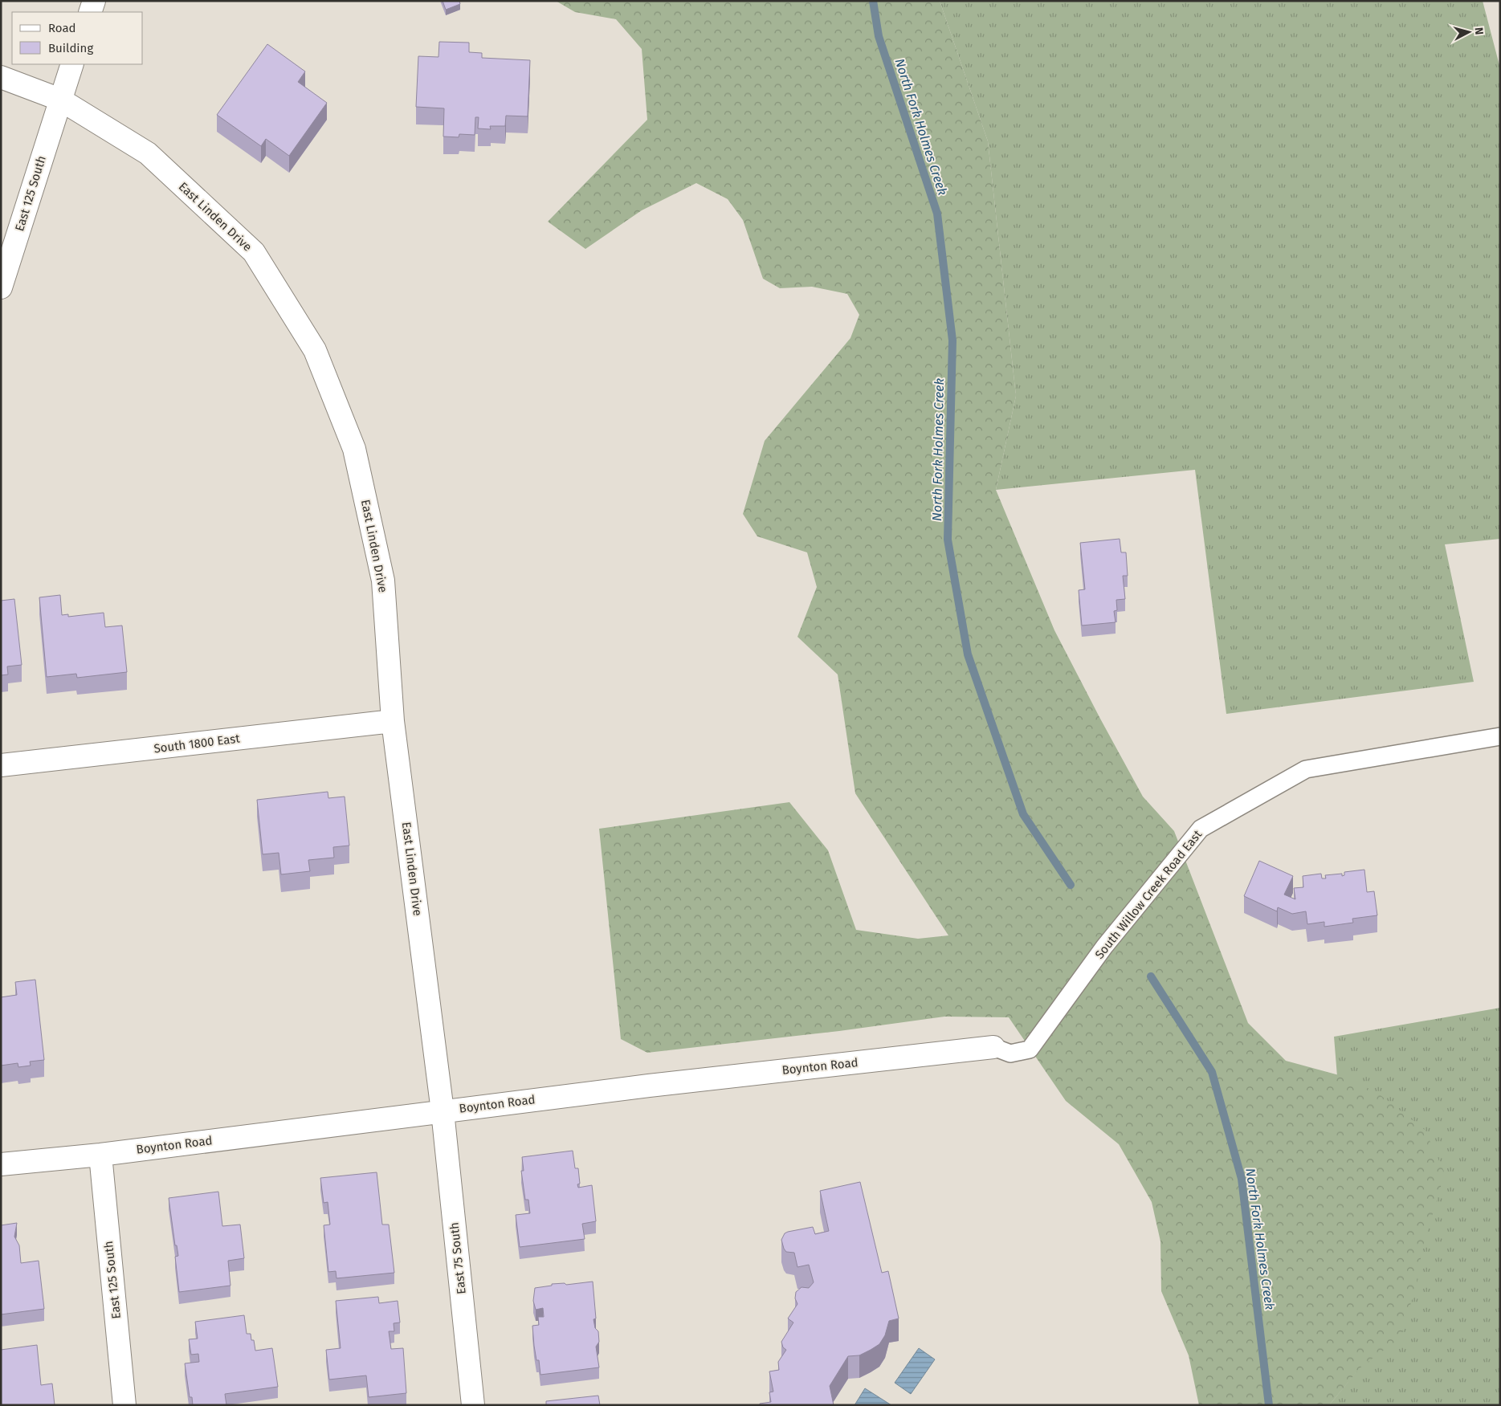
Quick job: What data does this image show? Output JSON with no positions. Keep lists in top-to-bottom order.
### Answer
{
  "streets": {
    "street": [
      "East 125 South",
      "East Linden Drive",
      "South 1800 East",
      "Boynton Road",
      "East 75 South"
    ],
    "lane": ["South Willow Creek Road East"]
  },
  "crossings": [
    ["East 125 South", "East Linden Drive"],
    ["East 125 South", "Boynton Road"],
    ["East Linden Drive", "South 1800 East"],
    ["East Linden Drive", "Boynton Road"],
    ["East Linden Drive", "East 75 South"],
    ["South Willow Creek Road East", "Boynton Road"],
    ["Boynton Road", "East 75 South"]
  ],
  "water": ["North Fork Holmes Creek"],
  "legend": ["Road", "Building"],
  "north": "right"
}
